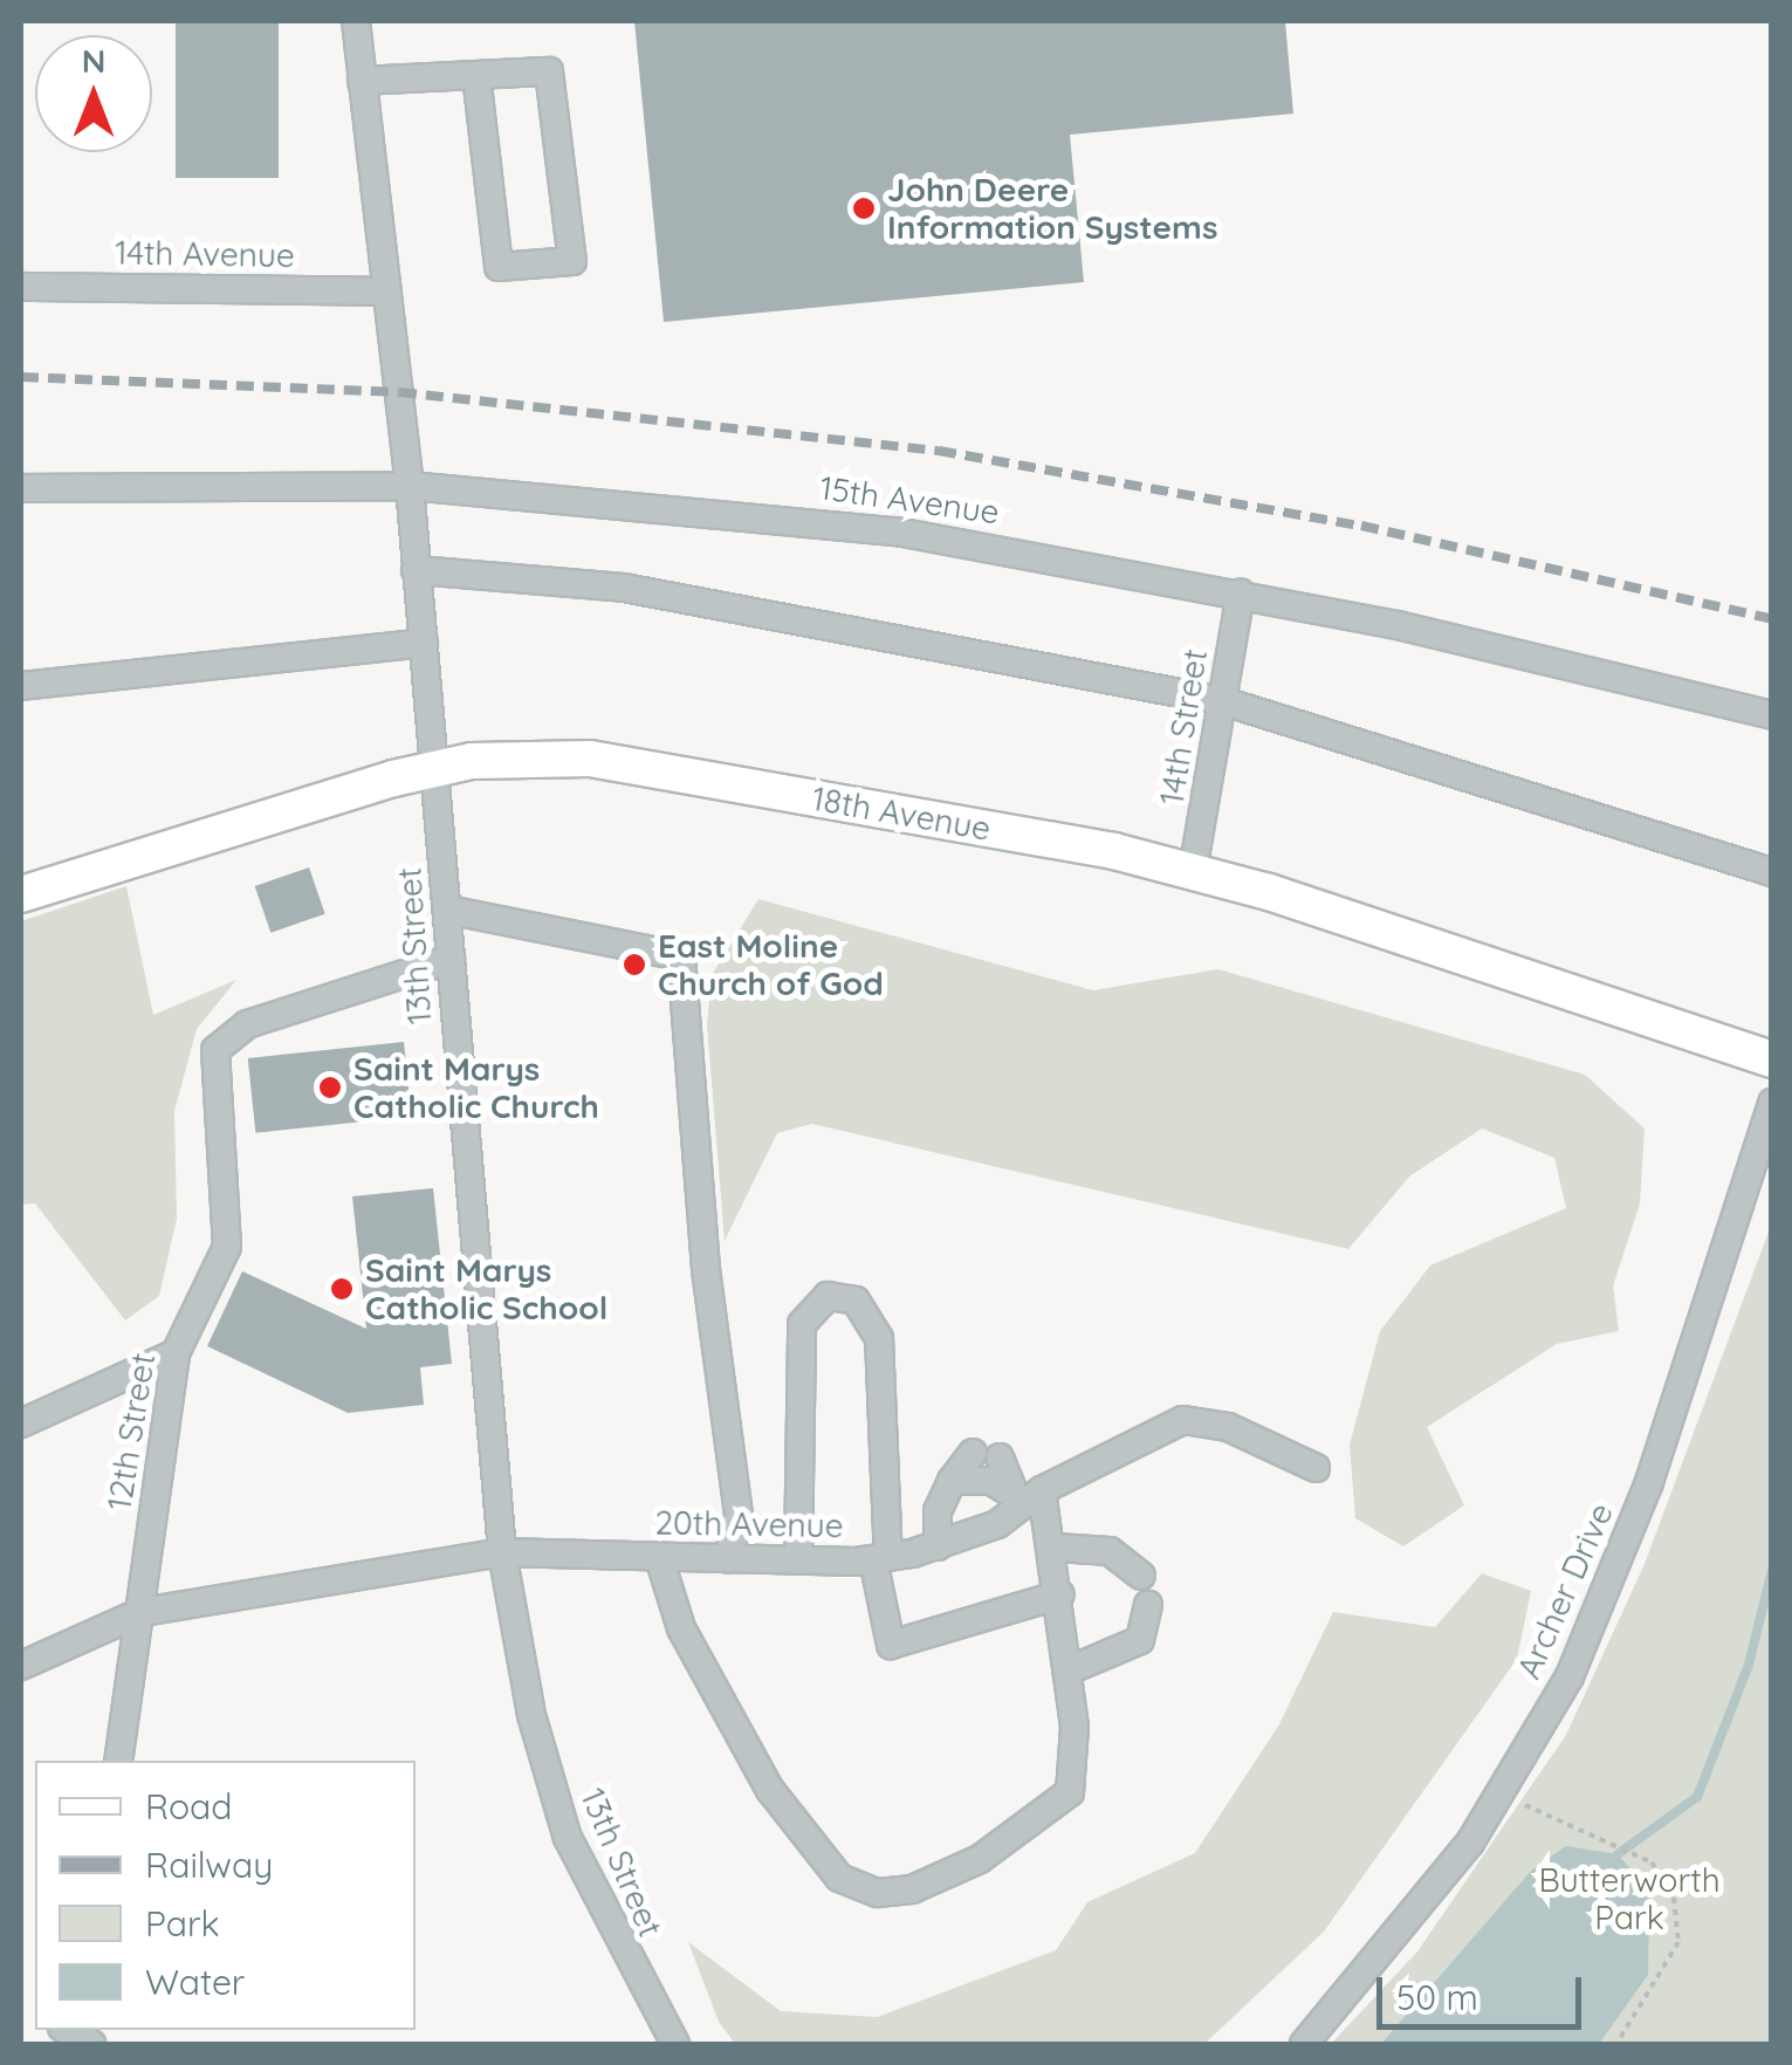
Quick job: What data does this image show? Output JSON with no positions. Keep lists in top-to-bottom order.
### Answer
{
  "streets": {
    "main road": ["18th Avenue"],
    "street": [
      "14th Avenue",
      "15th Avenue",
      "14th Street",
      "13th Street",
      "12th Street",
      "20th Avenue",
      "Archer Drive"
    ]
  },
  "crossings": [
    ["14th Avenue", "13th Street"],
    ["15th Avenue", "14th Street"],
    ["15th Avenue", "13th Street"],
    ["14th Street", "18th Avenue"],
    ["18th Avenue", "13th Street"],
    ["13th Street", "12th Street"],
    ["13th Street", "20th Avenue"],
    ["12th Street", "20th Avenue"]
  ],
  "parks": ["Butterworth Park"],
  "places": [
    "John Deere Information Systems",
    "East Moline Church of God",
    "Saint Marys Catholic Church",
    "Saint Marys Catholic School"
  ],
  "legend": [
    "Road",
    "Railway",
    "Park",
    "Water"
  ],
  "scale_bar": "50 m",
  "north": "top"
}
